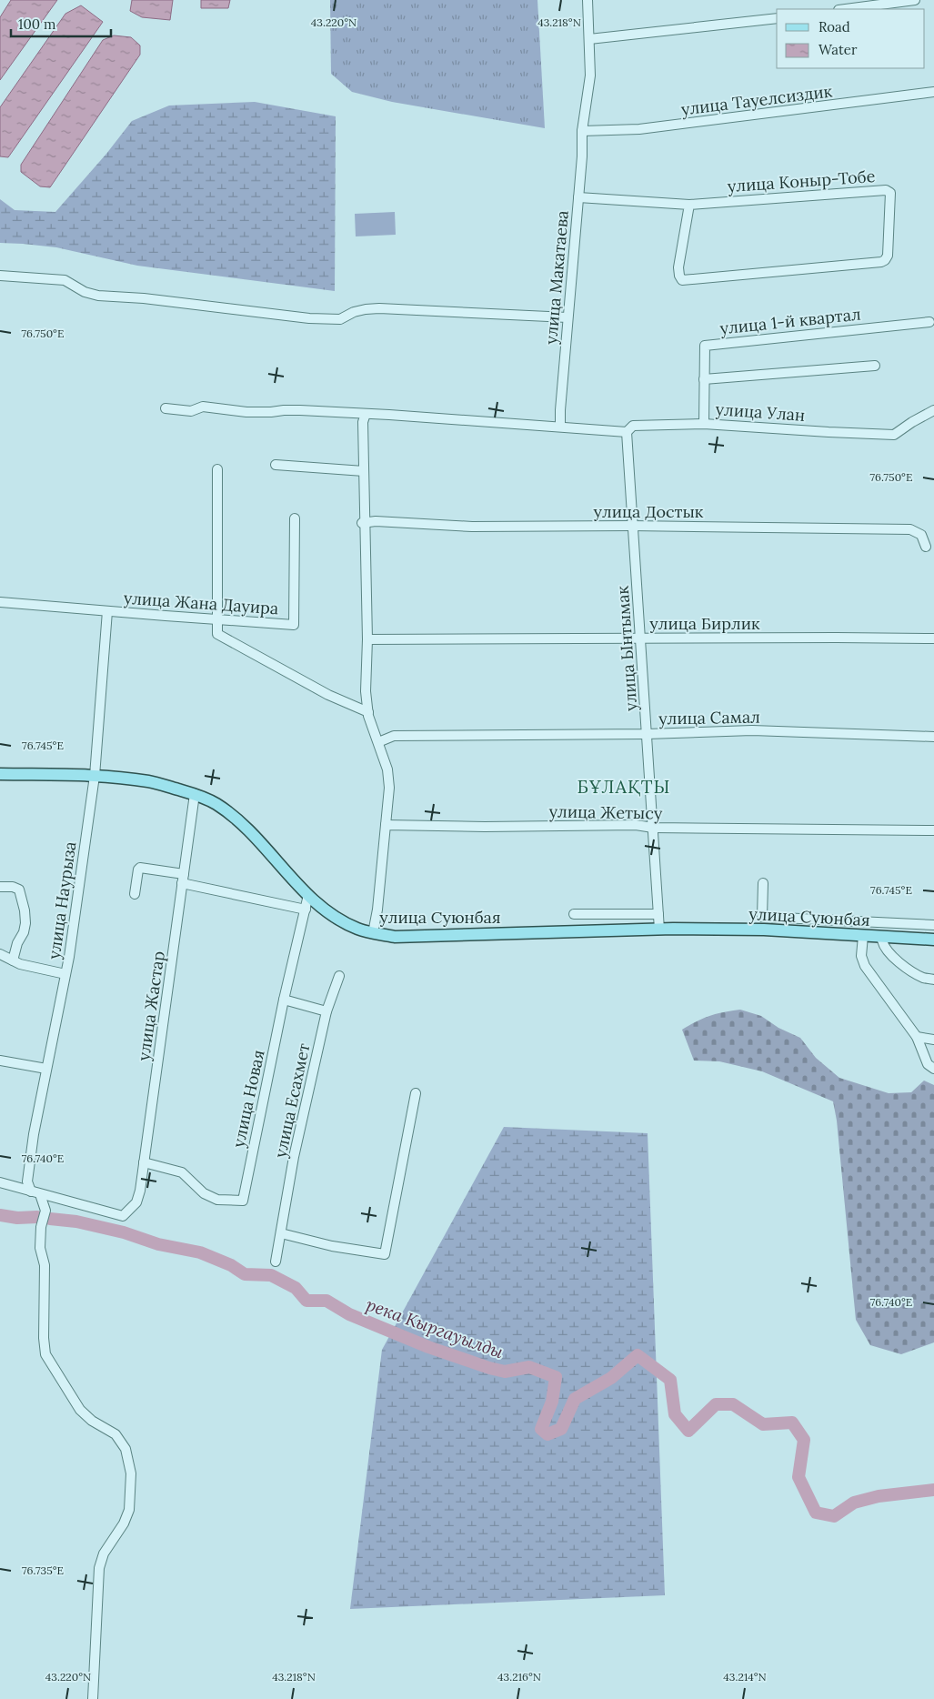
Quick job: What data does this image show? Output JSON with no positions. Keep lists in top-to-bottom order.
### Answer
{
  "streets": {
    "main road": ["улица Суюнбая"],
    "street": [
      "улица Тауелсиздик",
      "улица Коныр-Тобе",
      "улица Макатаева",
      "улица 1-й квартал",
      "улица Улан",
      "улица Достык",
      "улица Жана Дауира",
      "улица Бирлик",
      "улица Ынтымак",
      "улица Самал",
      "улица Жетысу",
      "улица Наурыза",
      "улица Жастар",
      "улица Новая",
      "улица Есахмет"
    ]
  },
  "crossings": [
    ["улица Тауелсиздик", "улица Макатаева"],
    ["улица Коныр-Тобе", "улица Макатаева"],
    ["улица 1-й квартал", "улица Улан"],
    ["улица Улан", "улица Ынтымак"],
    ["улица Достык", "улица Ынтымак"],
    ["улица Жана Дауира", "улица Наурыза"],
    ["улица Бирлик", "улица Ынтымак"],
    ["улица Ынтымак", "улица Самал"],
    ["улица Ынтымак", "улица Жетысу"],
    ["улица Ынтымак", "улица Суюнбая"],
    ["улица Наурыза", "улица Суюнбая"],
    ["улица Наурыза", "улица Жастар"],
    ["улица Суюнбая", "улица Жастар"],
    ["улица Суюнбая", "улица Новая"],
    ["улица Жастар", "улица Новая"]
  ],
  "districts": ["БҰЛАҚТЫ"],
  "water": ["река Кыргауылды"],
  "legend": ["Road", "Water"],
  "scale_bar": "100 m",
  "coordinates": [
    "43.220°N",
    "43.218°N",
    "76.750°E",
    "76.745°E",
    "76.740°E",
    "76.735°E",
    "43.216°N",
    "43.214°N"
  ]
}
